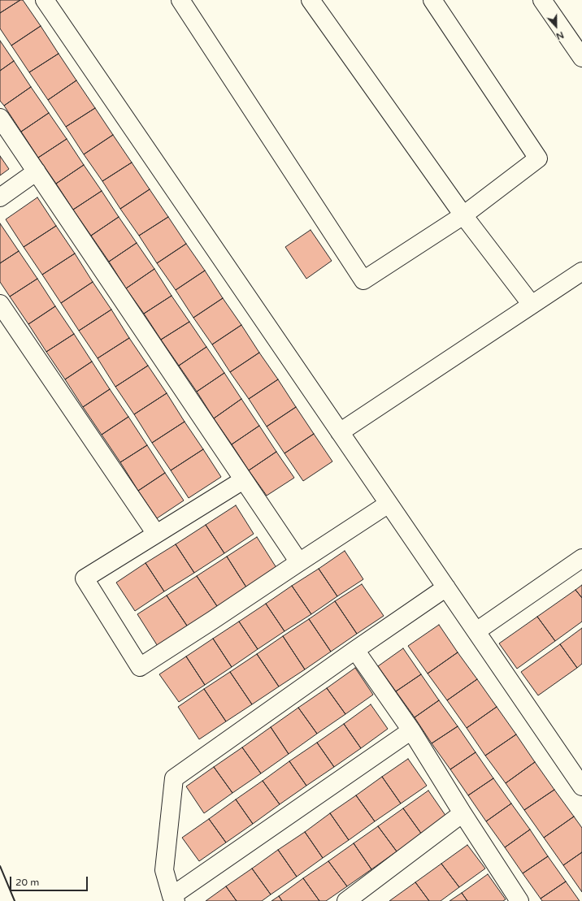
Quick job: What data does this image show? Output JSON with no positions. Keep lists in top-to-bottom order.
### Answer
{
  "scale_bar": "20 m",
  "north": "bottom"
}
